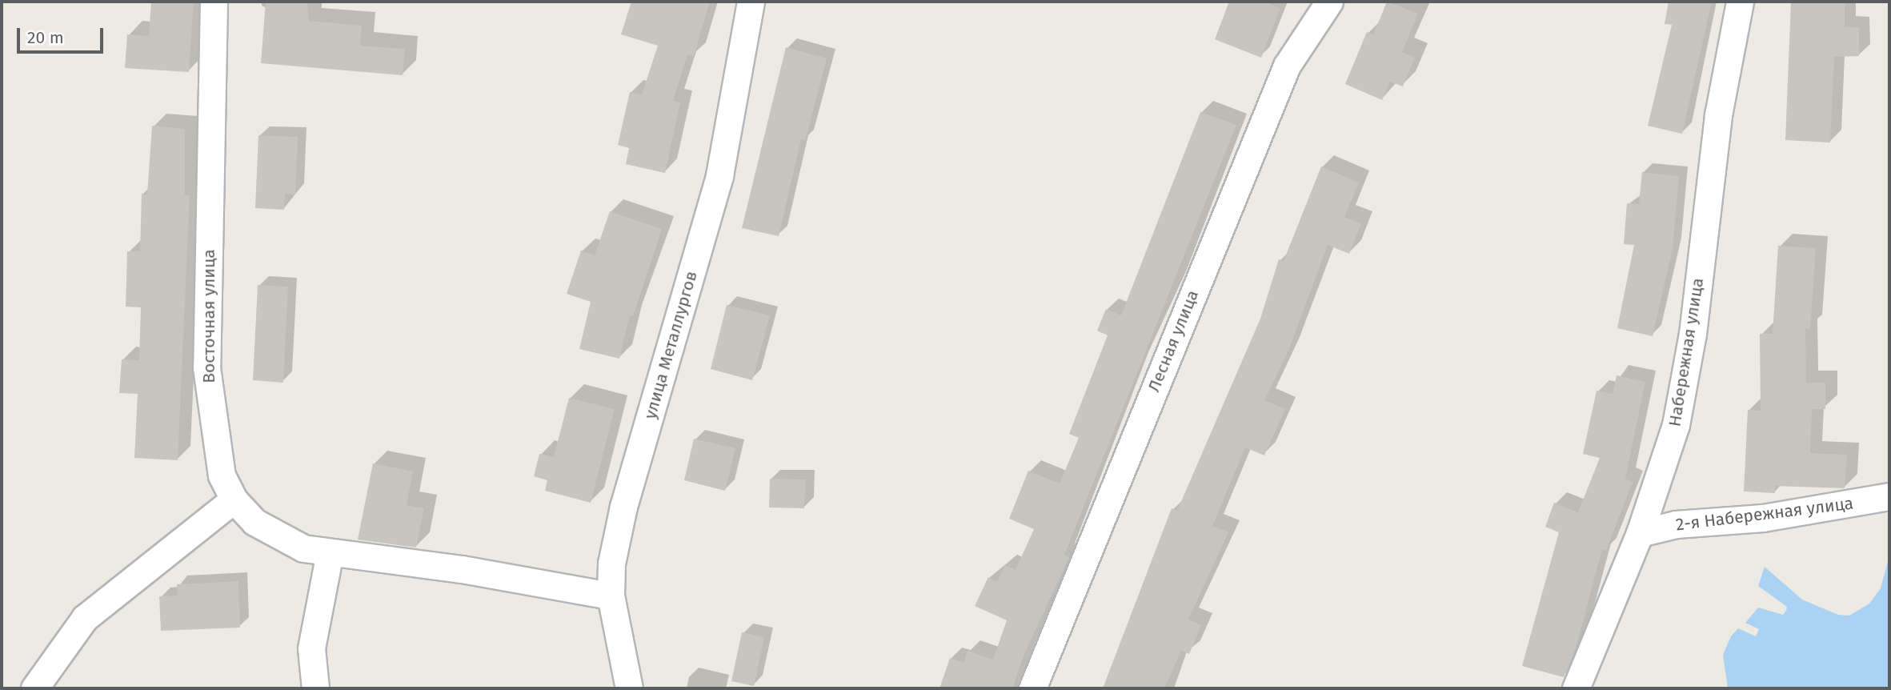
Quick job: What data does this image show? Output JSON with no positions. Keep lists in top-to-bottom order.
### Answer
{
  "streets": {
    "street": [
      "Восточная улица",
      "Лесная улица",
      "улица Металлургов",
      "Набережная улица",
      "2-я Набережная улица"
    ]
  },
  "crossings": [
    ["Восточная улица", "улица Металлургов"],
    ["Набережная улица", "2-я Набережная улица"]
  ],
  "scale_bar": "20 m"
}
